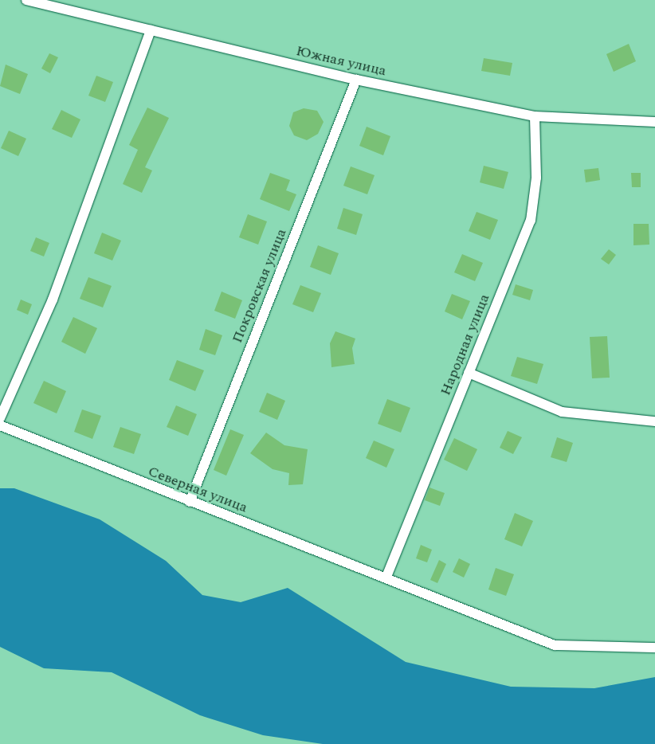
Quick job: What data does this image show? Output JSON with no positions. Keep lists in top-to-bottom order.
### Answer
{
  "streets": {
    "street": [
      "Южная улица",
      "Покровская улица",
      "Народная улица",
      "Северная улица"
    ]
  },
  "crossings": [
    ["Южная улица", "Покровская улица"],
    ["Южная улица", "Народная улица"],
    ["Покровская улица", "Северная улица"],
    ["Народная улица", "Северная улица"]
  ]
}
